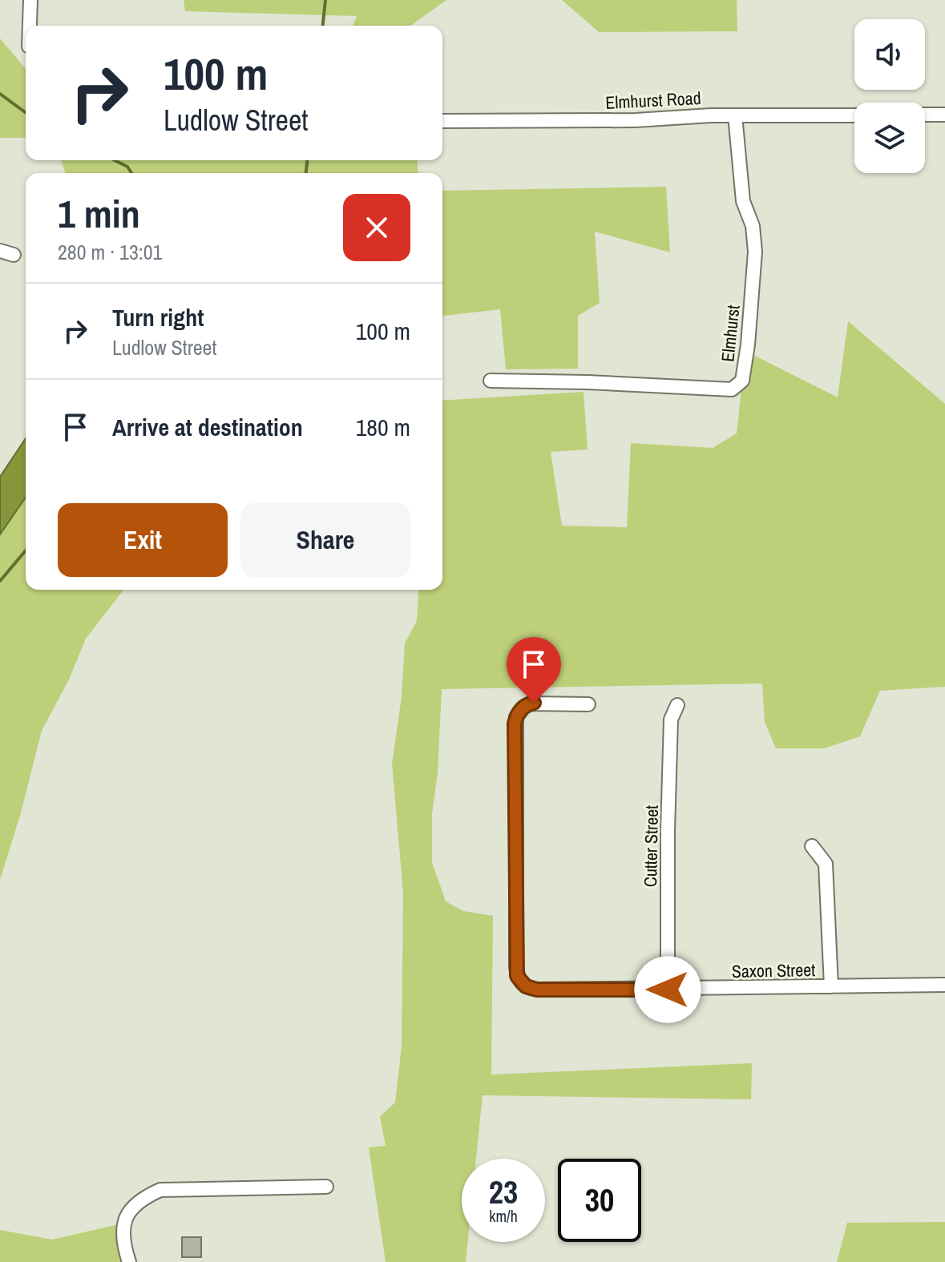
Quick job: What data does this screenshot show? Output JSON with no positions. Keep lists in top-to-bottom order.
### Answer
{
  "streets": {
    "street": [
      "Elmhurst Road",
      "Elmhurst",
      "Cutter Street",
      "Saxon Street"
    ]
  },
  "crossings": [
    ["Elmhurst Road", "Elmhurst"],
    ["Cutter Street", "Saxon Street"]
  ],
  "page": {
    "turn": ["100 m", "Ludlow Street"],
    "heading": ["1 min", "280 m · 13:01"],
    "list": [
      {
        "name": "Turn right",
        "note": "Ludlow Street",
        "value": "100 m"
      },
      {
        "name": "Arrive at destination",
        "value": "180 m"
      }
    ],
    "buttons": ["Exit", "Share"],
    "speed": "23 km/h",
    "limit": "30"
  }
}
